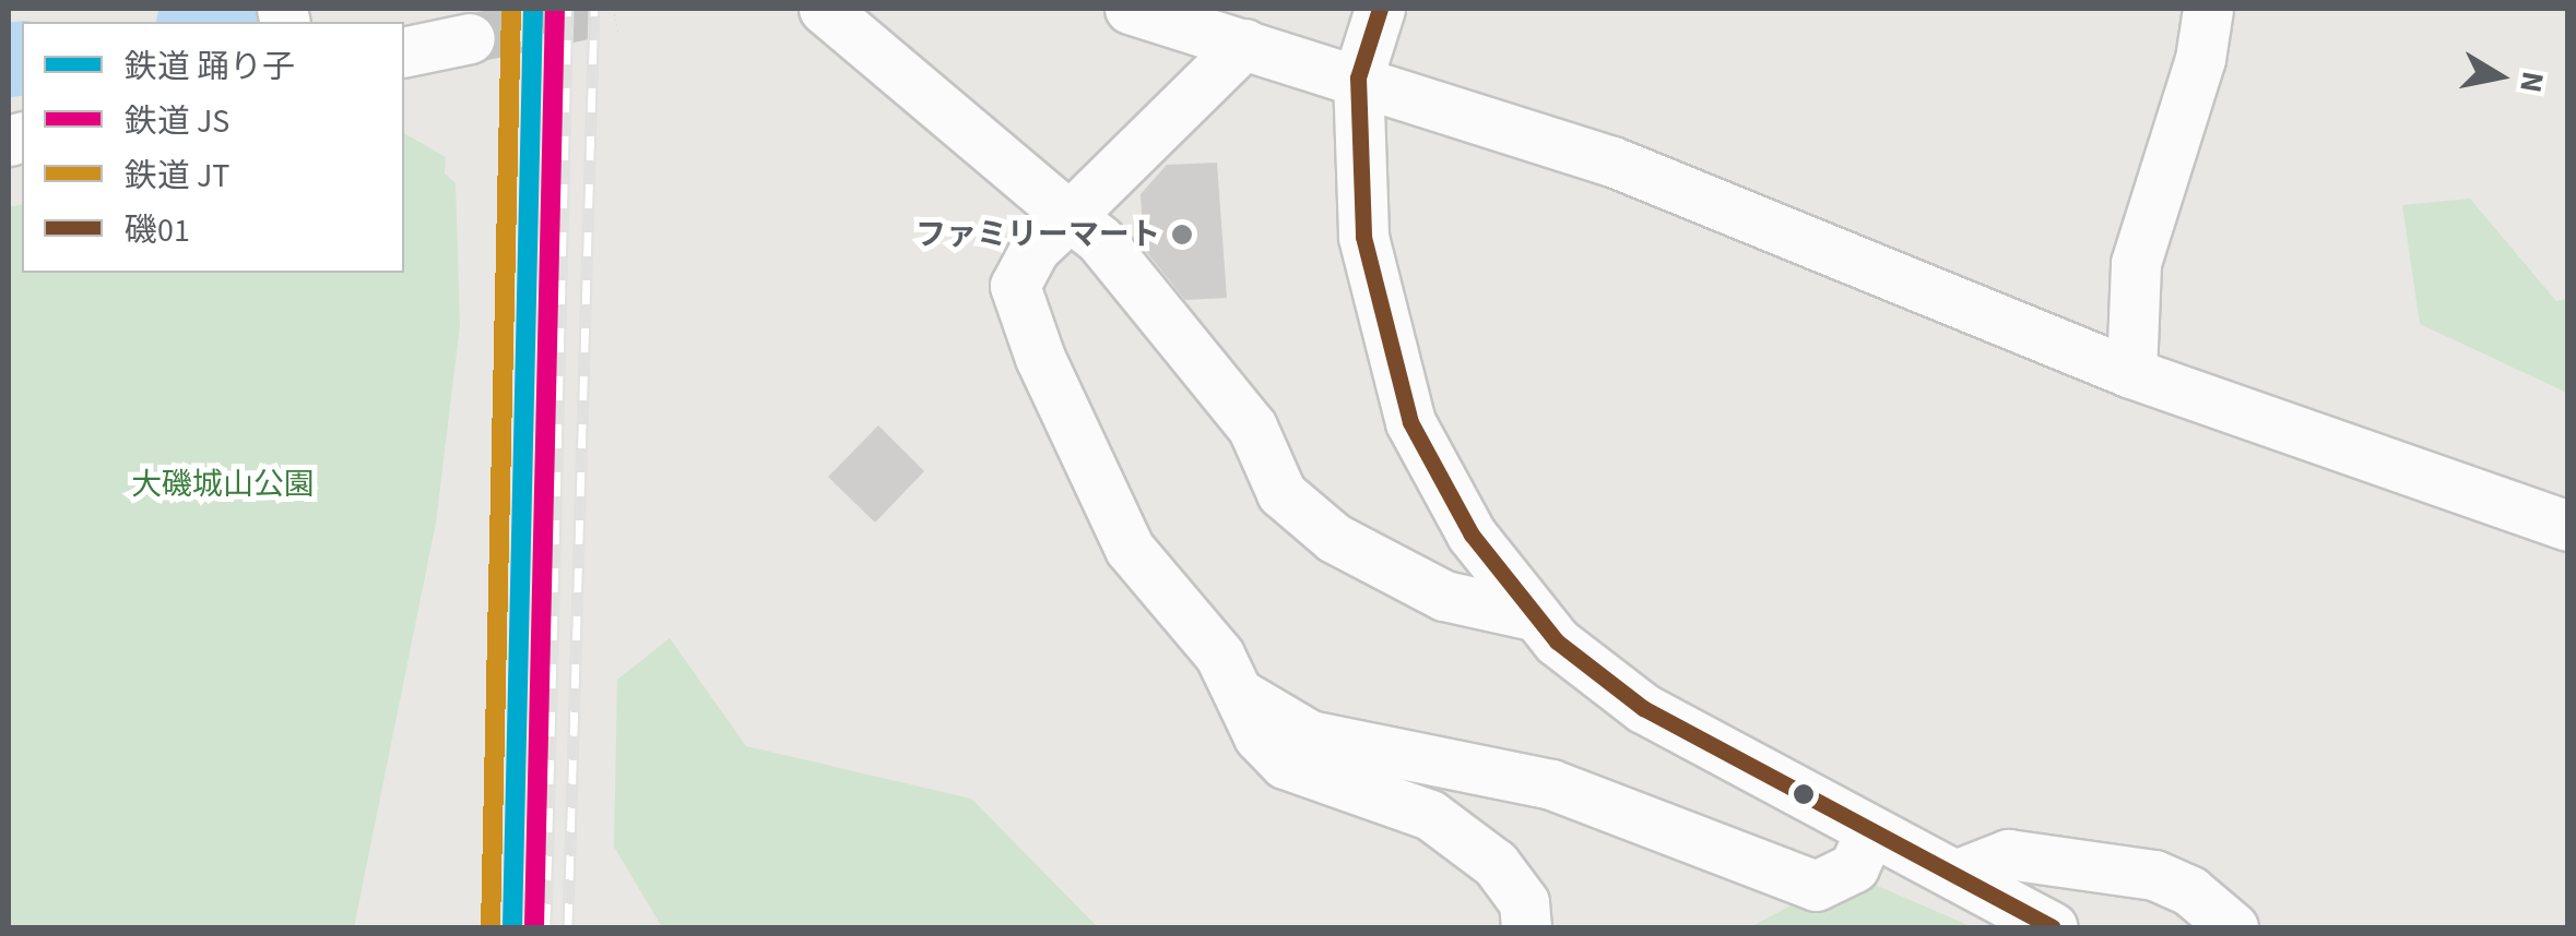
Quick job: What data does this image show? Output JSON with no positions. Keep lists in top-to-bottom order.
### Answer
{
  "parks": ["大磯城山公園"],
  "places": ["ファミリーマート"],
  "lines": [
    "rail line 踊り子",
    "rail line JS",
    "rail line JT",
    "transit line 磯01"
  ],
  "legend": [
    "鉄道 踊り子",
    "鉄道 JS",
    "鉄道 JT",
    "磯01"
  ],
  "north": "right"
}
